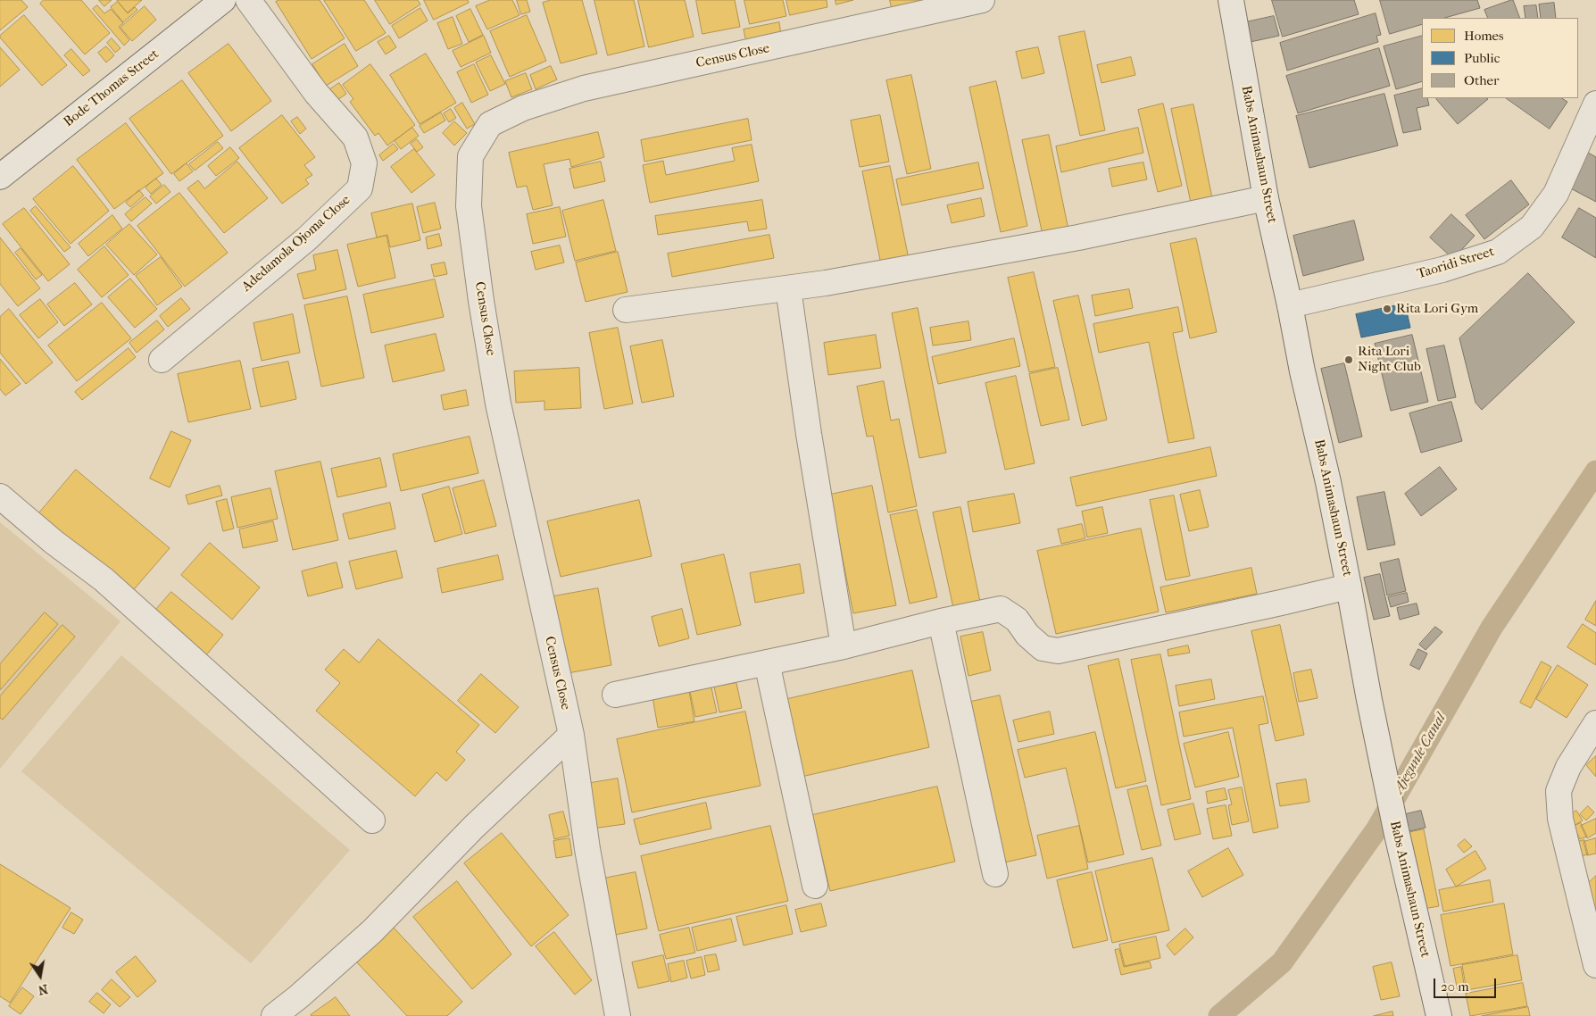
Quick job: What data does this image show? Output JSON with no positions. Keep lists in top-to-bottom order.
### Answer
{
  "streets": {
    "street": [
      "Census Close",
      "Bode Thomas Street",
      "Babs Animashaun Street",
      "Adedamola Ojoma Close",
      "Taoridi Street"
    ]
  },
  "crossings": [
    ["Babs Animashaun Street", "Taoridi Street"]
  ],
  "water": ["Ajegunle Canal"],
  "places": ["Rita Lori Gym", "Rita Lori Night Club"],
  "legend": ["Homes", "Public", "Other"],
  "scale_bar": "20 m",
  "north": "bottom"
}
